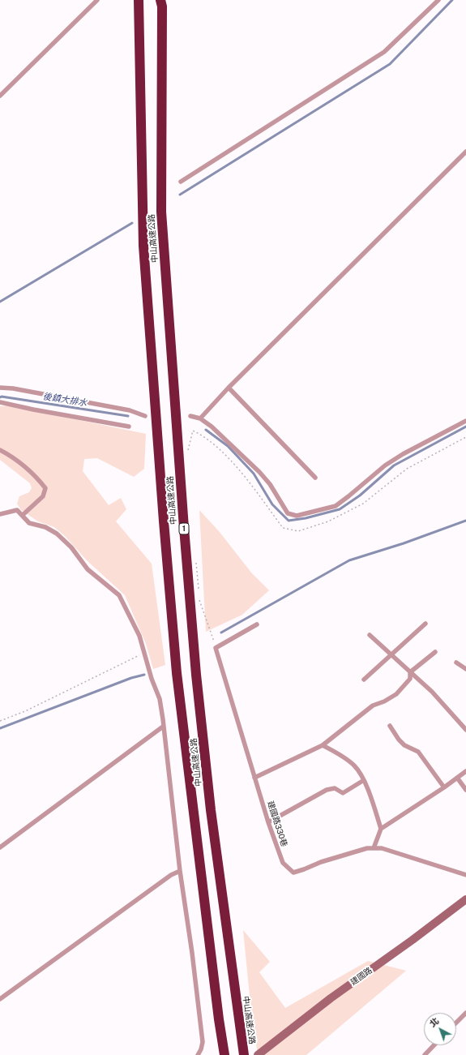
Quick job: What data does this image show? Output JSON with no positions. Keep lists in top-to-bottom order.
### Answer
{
  "streets": {
    "highway": ["中山高速公路", "1"],
    "street": ["建國路"],
    "lane": ["建國路330巷"]
  },
  "water": ["後鎮大排水"],
  "north": "top left"
}
